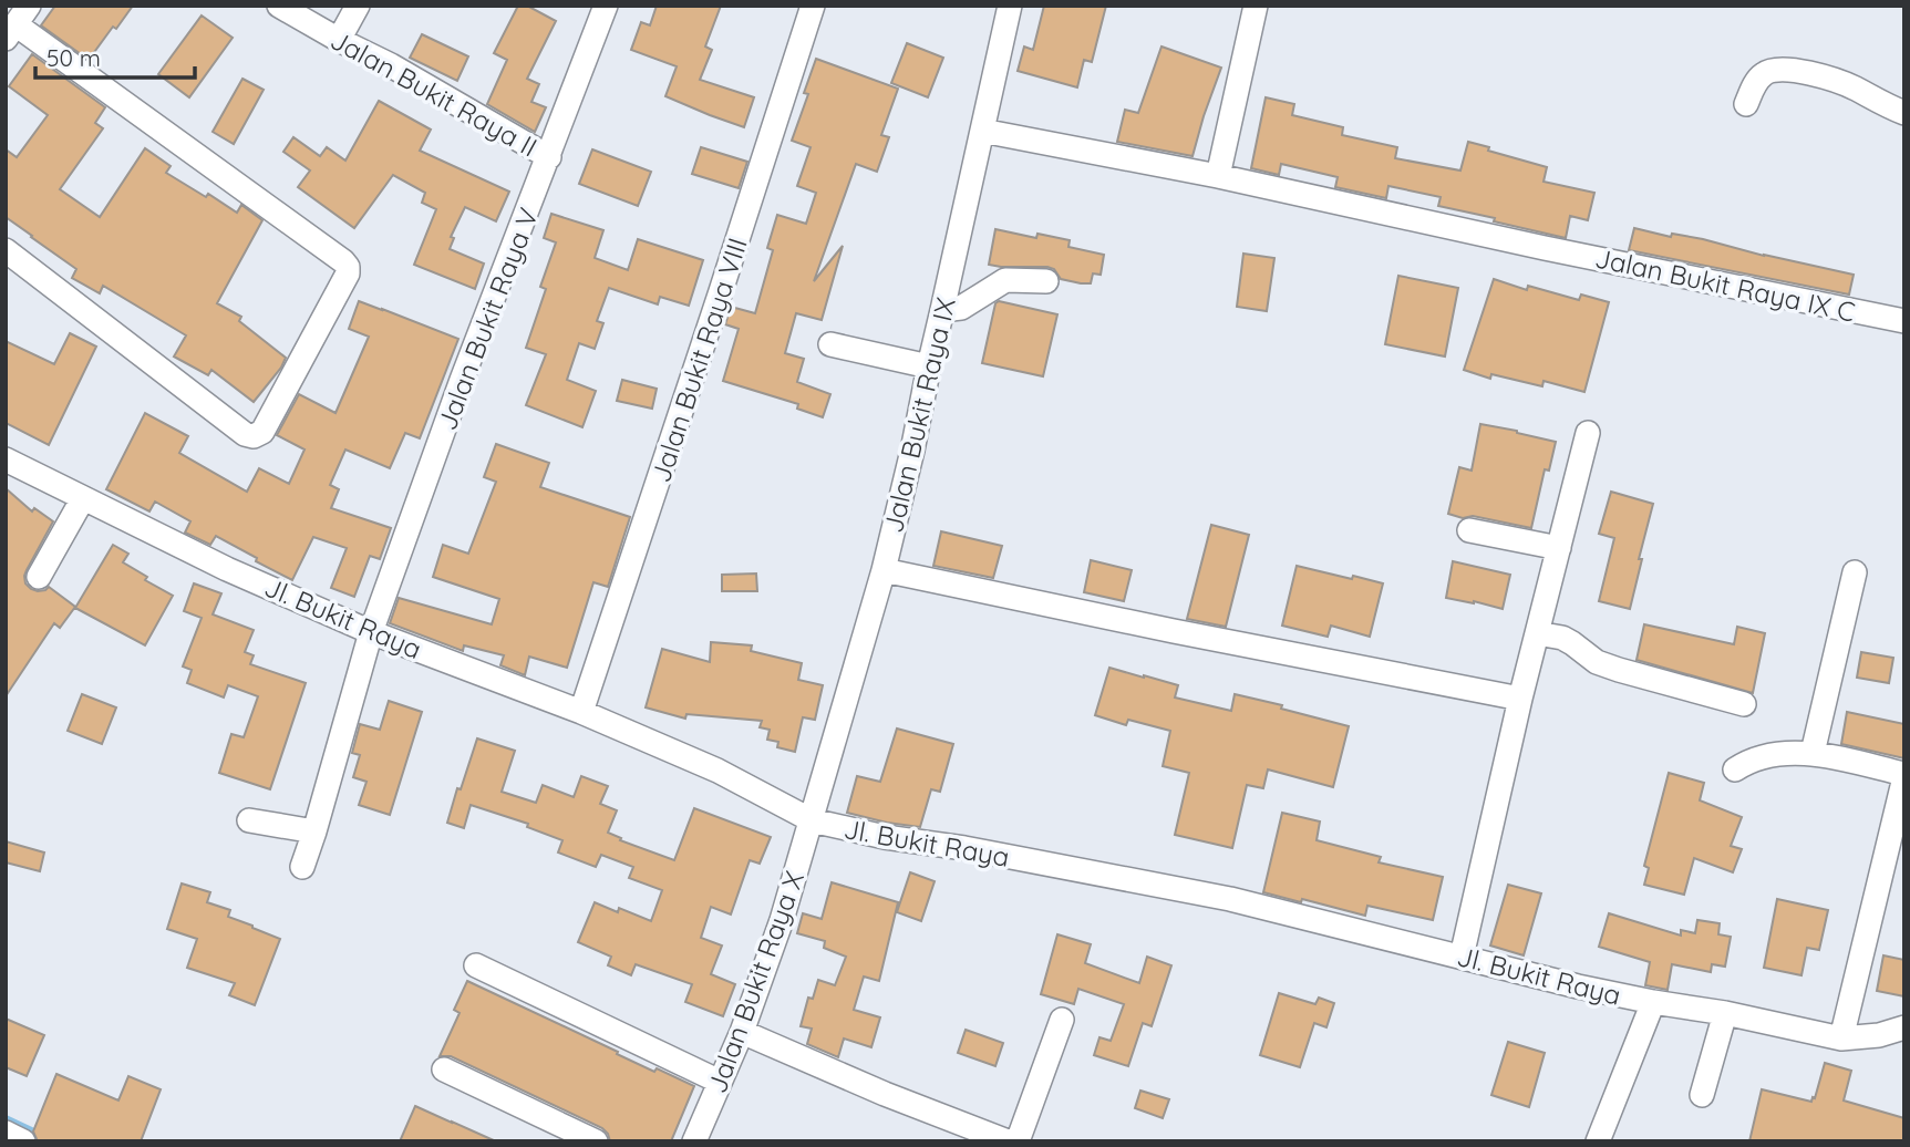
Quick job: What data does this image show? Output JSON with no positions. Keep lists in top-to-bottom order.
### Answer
{
  "streets": {
    "street": [
      "Jalan Bukit Raya II",
      "Jalan Bukit Raya IX C",
      "Jalan Bukit Raya V",
      "Jalan Bukit Raya VIII",
      "Jalan Bukit Raya IX",
      "Jl. Bukit Raya",
      "Jalan Bukit Raya X"
    ]
  },
  "crossings": [
    ["Jalan Bukit Raya II", "Jalan Bukit Raya V"],
    ["Jalan Bukit Raya IX C", "Jalan Bukit Raya IX"],
    ["Jalan Bukit Raya V", "Jl. Bukit Raya"],
    ["Jalan Bukit Raya VIII", "Jl. Bukit Raya"],
    ["Jalan Bukit Raya IX", "Jl. Bukit Raya"],
    ["Jalan Bukit Raya IX", "Jalan Bukit Raya X"],
    ["Jl. Bukit Raya", "Jalan Bukit Raya X"]
  ],
  "scale_bar": "50 m"
}
